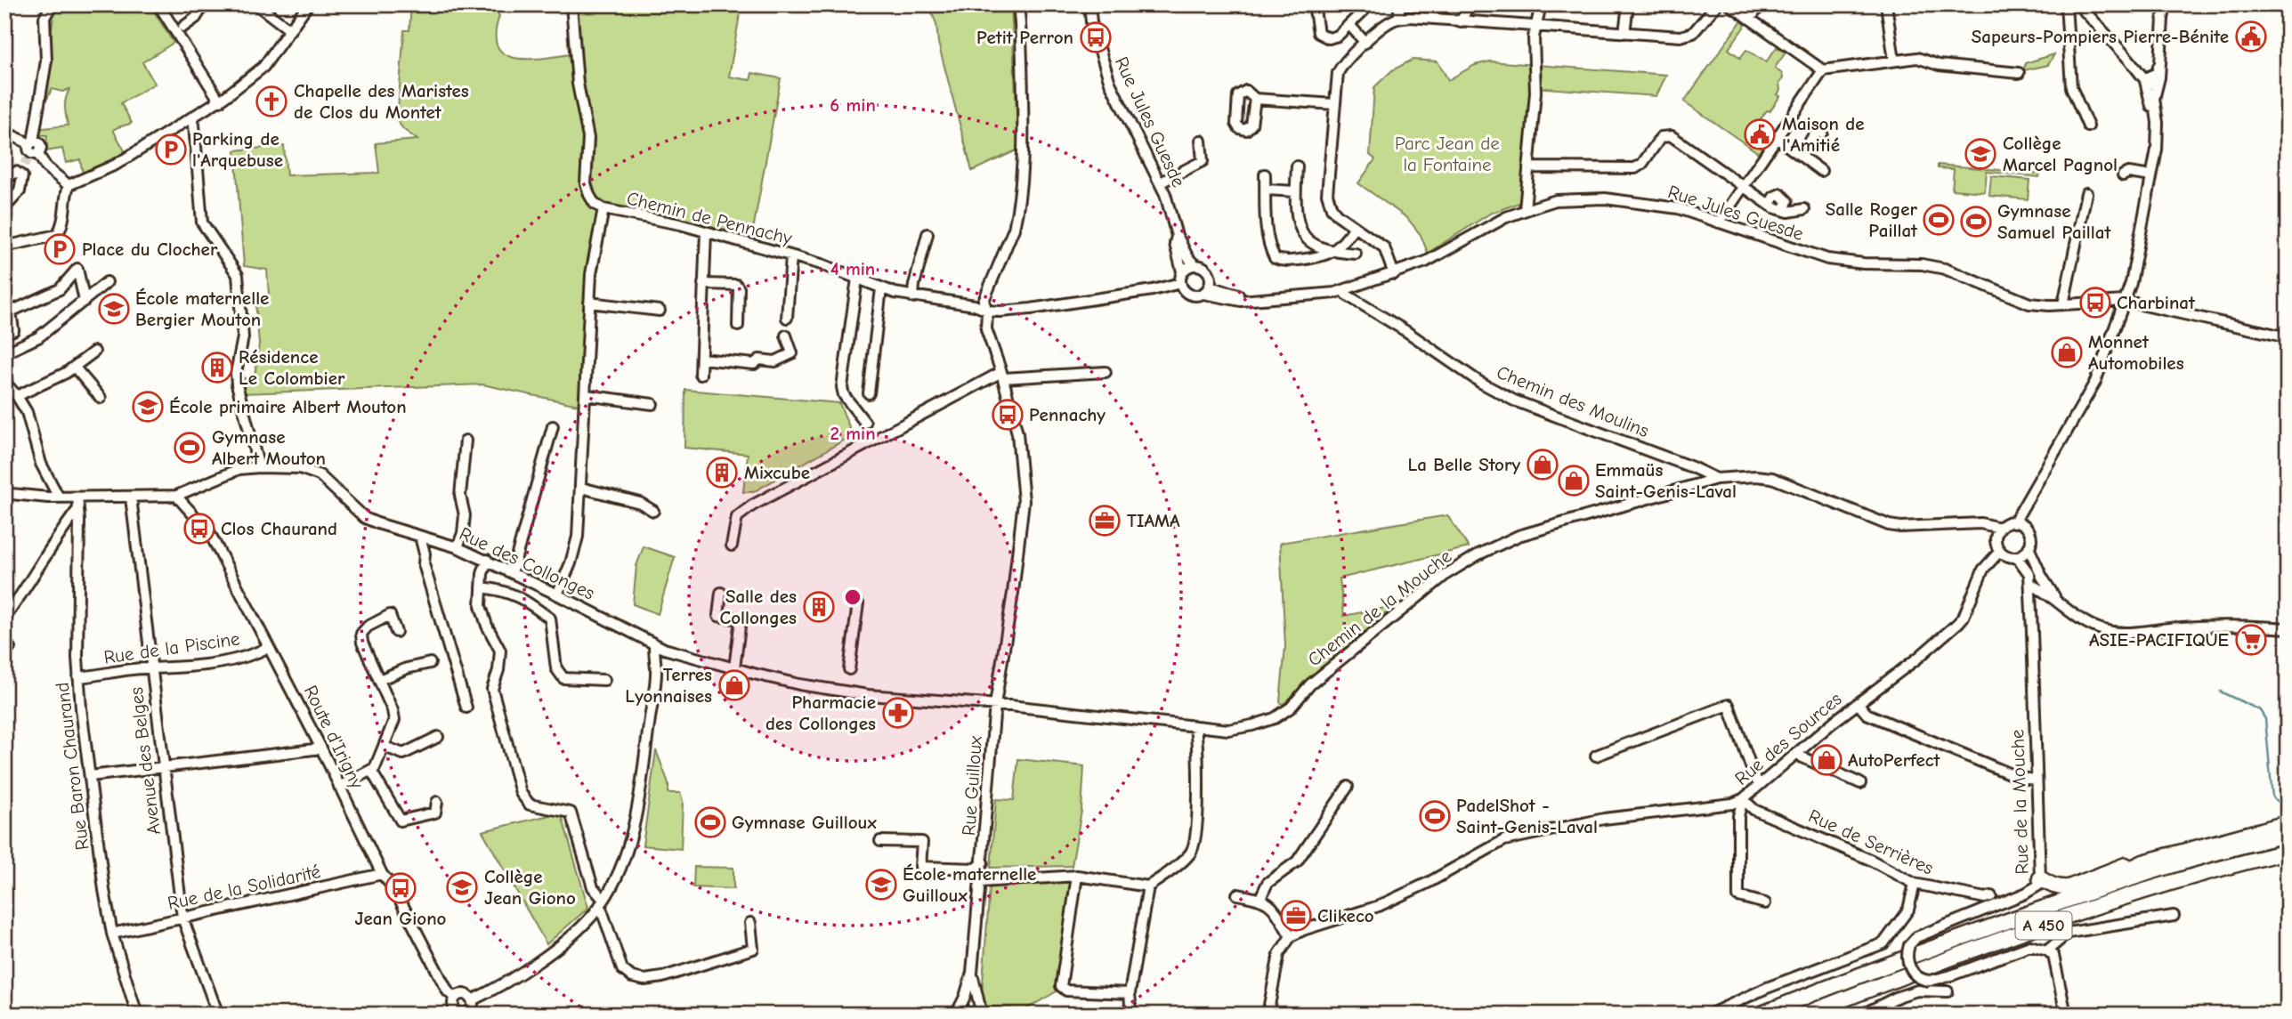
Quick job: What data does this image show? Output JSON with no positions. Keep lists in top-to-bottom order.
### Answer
{
  "streets": {
    "highway": ["A 450"],
    "street": [
      "Rue Jules Guesde",
      "Chemin de Pennachy",
      "Chemin des Moulins",
      "Rue des Collonges",
      "Chemin de la Mouche",
      "Rue de la Piscine",
      "Route d'Irigny",
      "Rue des Sources",
      "Avenue des Belges",
      "Rue Baron Chaurand",
      "Rue Guilloux",
      "Rue de la Mouche",
      "Rue de Serrières",
      "Rue de la Solidarité"
    ]
  },
  "crossings": [
    ["Rue Jules Guesde", "Chemin de Pennachy"],
    ["Rue Jules Guesde", "Chemin des Moulins"],
    ["Chemin de Pennachy", "Rue Guilloux"],
    ["Chemin des Moulins", "Chemin de la Mouche"],
    ["Rue des Collonges", "Chemin de la Mouche"],
    ["Rue des Collonges", "Route d'Irigny"],
    ["Rue des Collonges", "Avenue des Belges"],
    ["Rue des Collonges", "Rue Baron Chaurand"],
    ["Rue des Collonges", "Rue Guilloux"],
    ["Chemin de la Mouche", "Rue des Sources"],
    ["Chemin de la Mouche", "Rue Guilloux"],
    ["Chemin de la Mouche", "Rue de la Mouche"],
    ["Rue de la Piscine", "Route d'Irigny"],
    ["Rue de la Piscine", "Avenue des Belges"],
    ["Rue de la Piscine", "Rue Baron Chaurand"],
    ["Route d'Irigny", "Rue de la Solidarité"],
    ["Rue des Sources", "Rue de la Mouche"],
    ["Rue des Sources", "Rue de Serrières"],
    ["Avenue des Belges", "Rue de la Solidarité"],
    ["Rue Baron Chaurand", "Rue de la Solidarité"]
  ],
  "parks": ["Parc Jean de la Fontaine"],
  "places": {
    "public building": ["Sapeurs-Pompiers Pierre-Bénite", "Maison de l'Amitié"],
    "bus stop": [
      "Petit Perron",
      "Charbinat",
      "Pennachy",
      "Clos Chaurand",
      "Jean Giono"
    ],
    "church": ["Chapelle des Maristes de Clos du Montet"],
    "parking": ["Parking de l'Arquebuse", "Place du Clocher"],
    "school or university": [
      "Collège Marcel Pagnol",
      "École maternelle Bergier Mouton",
      "École primaire Albert Mouton",
      "École maternelle Guilloux",
      "Collège Jean Giono"
    ],
    "sports": [
      "Salle Roger Paillat",
      "Gymnase Samuel Paillat",
      "Gymnase Albert Mouton",
      "PadelShot - Saint-Genis-Laval",
      "Gymnase Guilloux"
    ],
    "shop": [
      "Monnet Automobiles",
      "La Belle Story",
      "Emmaüs Saint-Genis-Laval",
      "Terres Lyonnaises",
      "AutoPerfect"
    ],
    "building": ["Résidence Le Colombier", "Mixcube", "Salle des Collonges"],
    "office": ["TIAMA", "Clikeco"],
    "supermarket": ["ASIE-PACIFIQUE"],
    "pharmacy": ["Pharmacie des Collonges"]
  },
  "rings": ["6 min", "4 min", "2 min"]
}
